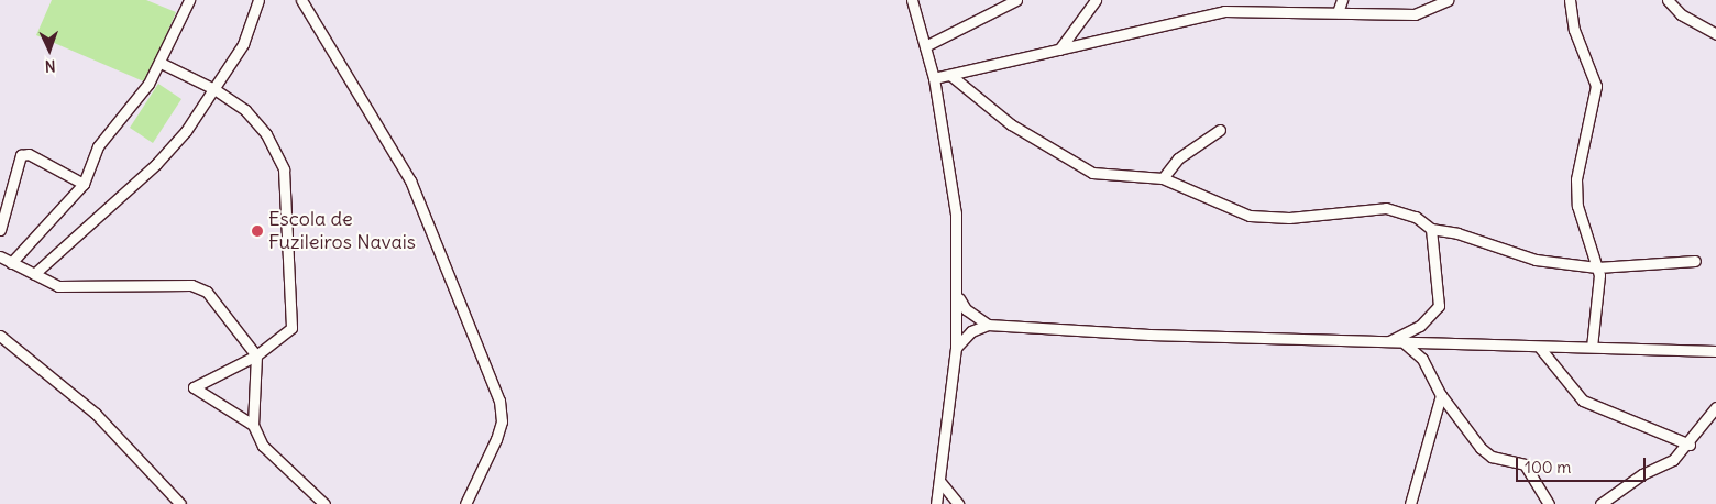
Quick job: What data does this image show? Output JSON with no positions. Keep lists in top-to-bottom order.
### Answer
{
  "places": ["Escola de Fuzileiros Navais"],
  "scale_bar": "100 m",
  "north": "bottom"
}
